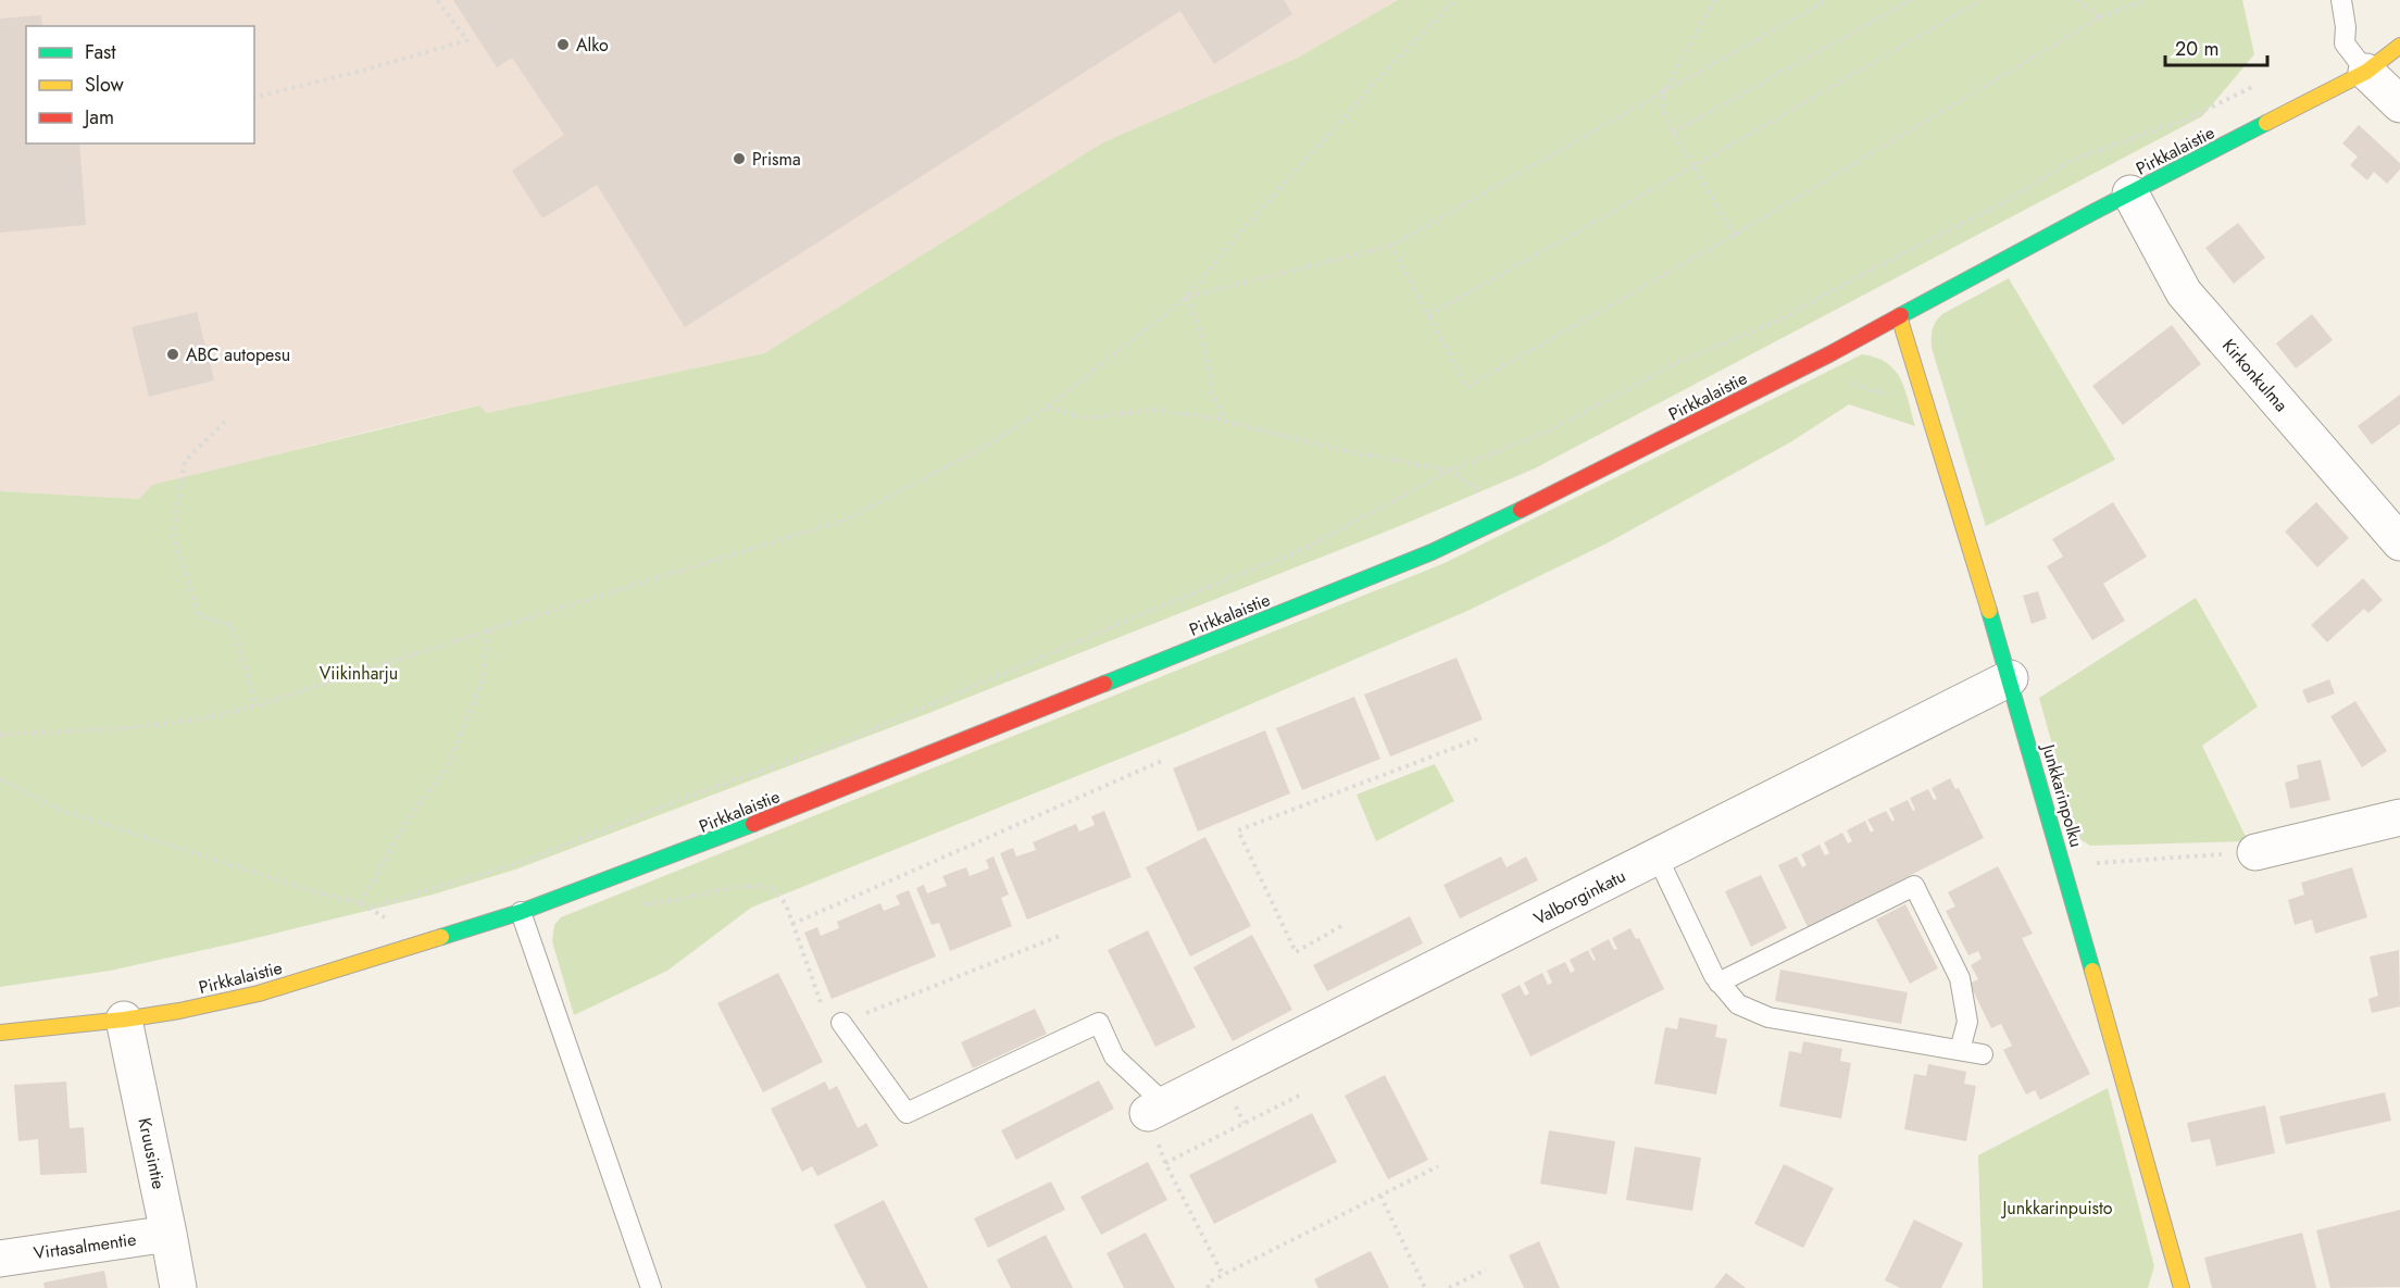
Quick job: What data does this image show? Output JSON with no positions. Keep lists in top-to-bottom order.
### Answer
{
  "streets": {
    "street": [
      "Pirkkalaistie",
      "Kirkonkulma",
      "Junkkarinpolku",
      "Valborginkatu",
      "Kruusintie",
      "Virtasalmentie"
    ]
  },
  "crossings": [
    ["Pirkkalaistie", "Kirkonkulma"],
    ["Pirkkalaistie", "Junkkarinpolku"],
    ["Pirkkalaistie", "Kruusintie"],
    ["Junkkarinpolku", "Valborginkatu"],
    ["Kruusintie", "Virtasalmentie"]
  ],
  "parks": ["Viikinharju", "Junkkarinpuisto"],
  "places": ["Alko", "Prisma", "ABC autopesu"],
  "legend": ["Fast", "Slow", "Jam"],
  "scale_bar": "20 m"
}
